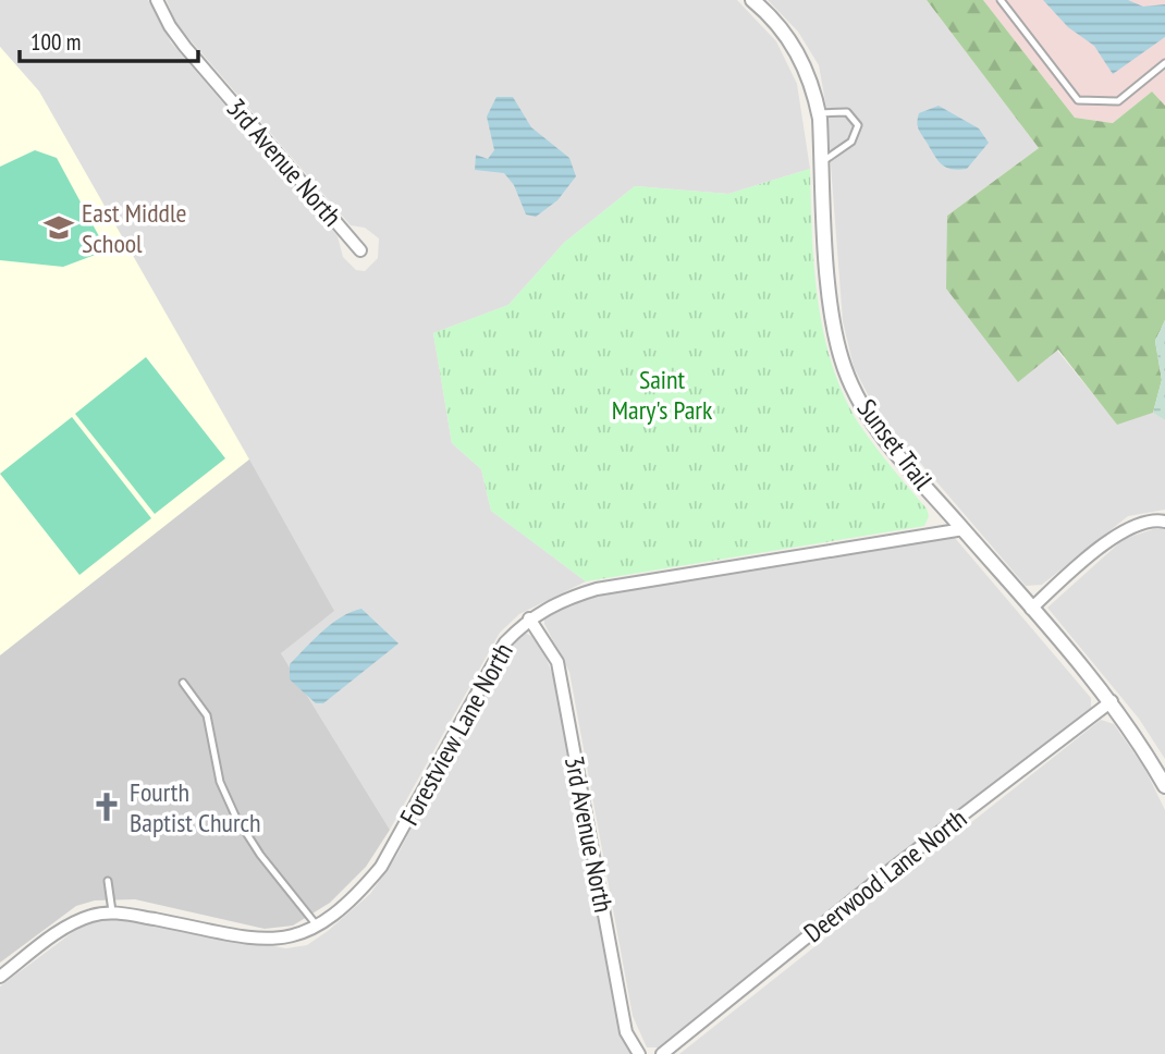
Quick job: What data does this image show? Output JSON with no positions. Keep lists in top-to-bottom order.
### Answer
{
  "streets": {
    "street": [
      "3rd Avenue North",
      "Sunset Trail",
      "Forestview Lane North",
      "Deerwood Lane North"
    ]
  },
  "crossings": [
    ["3rd Avenue North", "Forestview Lane North"],
    ["Sunset Trail", "Forestview Lane North"],
    ["Sunset Trail", "Deerwood Lane North"]
  ],
  "parks": ["Saint Mary's Park"],
  "places": {
    "school or university": ["East Middle School"],
    "church": ["Fourth Baptist Church"]
  },
  "scale_bar": "100 m"
}
